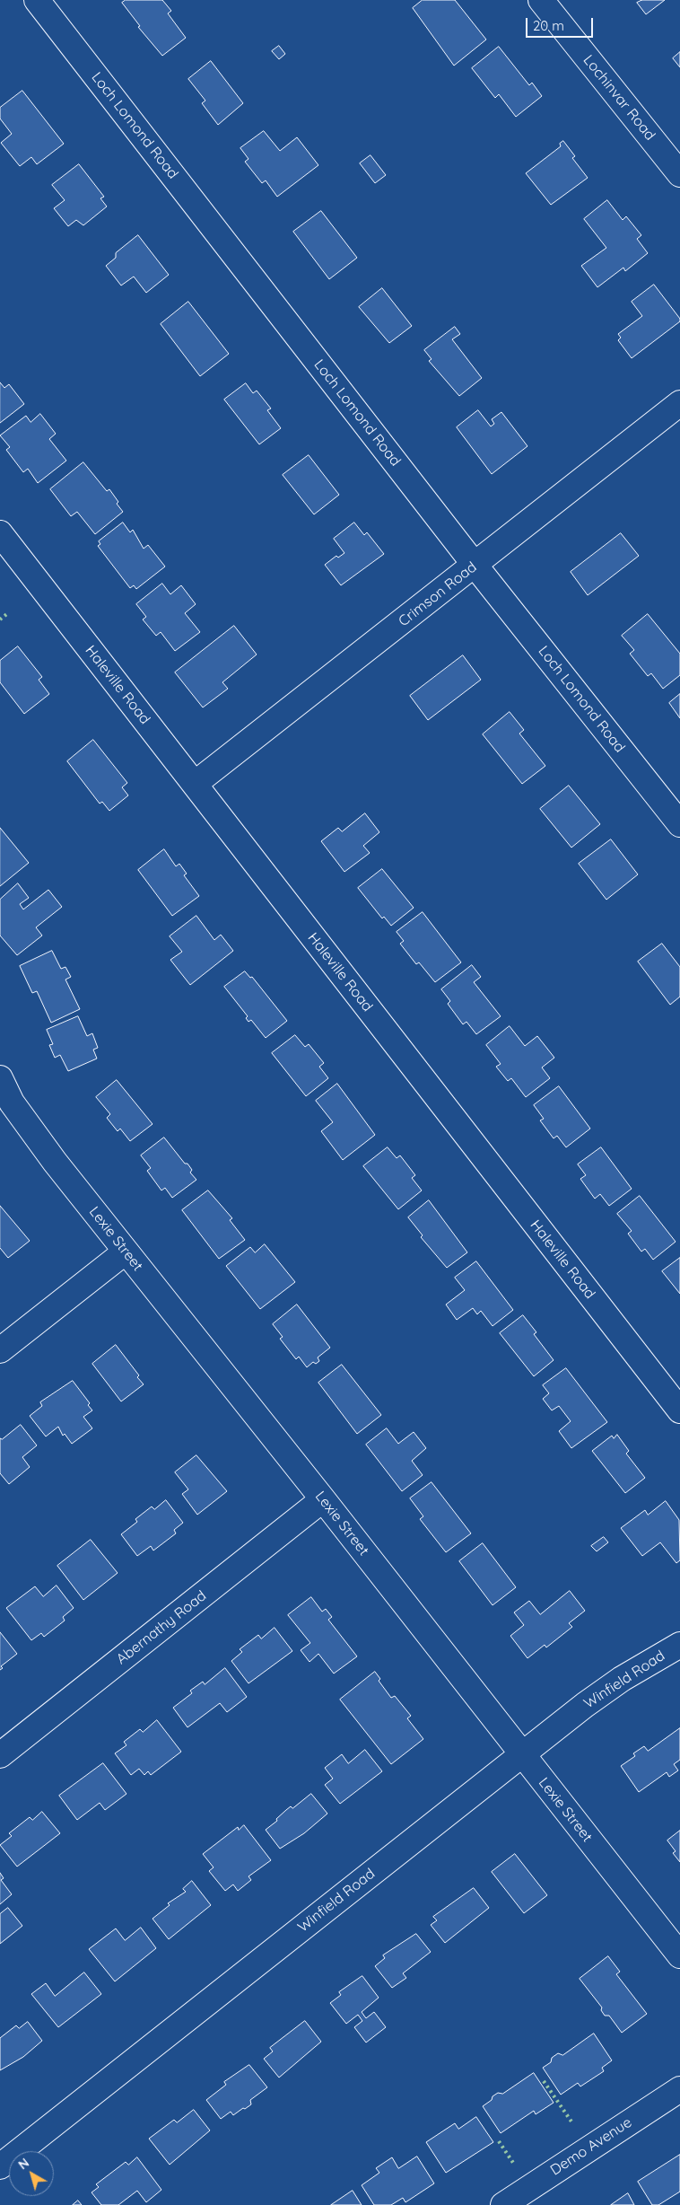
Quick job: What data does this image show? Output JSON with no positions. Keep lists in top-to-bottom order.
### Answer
{
  "streets": {
    "street": [
      "Lochinvar Road",
      "Loch Lomond Road",
      "Crimson Road",
      "Haleville Road",
      "Lexie Street",
      "Abernathy Road",
      "Winfield Road",
      "Demo Avenue"
    ]
  },
  "crossings": [
    ["Loch Lomond Road", "Crimson Road"],
    ["Crimson Road", "Haleville Road"],
    ["Lexie Street", "Abernathy Road"],
    ["Lexie Street", "Winfield Road"]
  ],
  "scale_bar": "20 m",
  "north": "top left"
}
